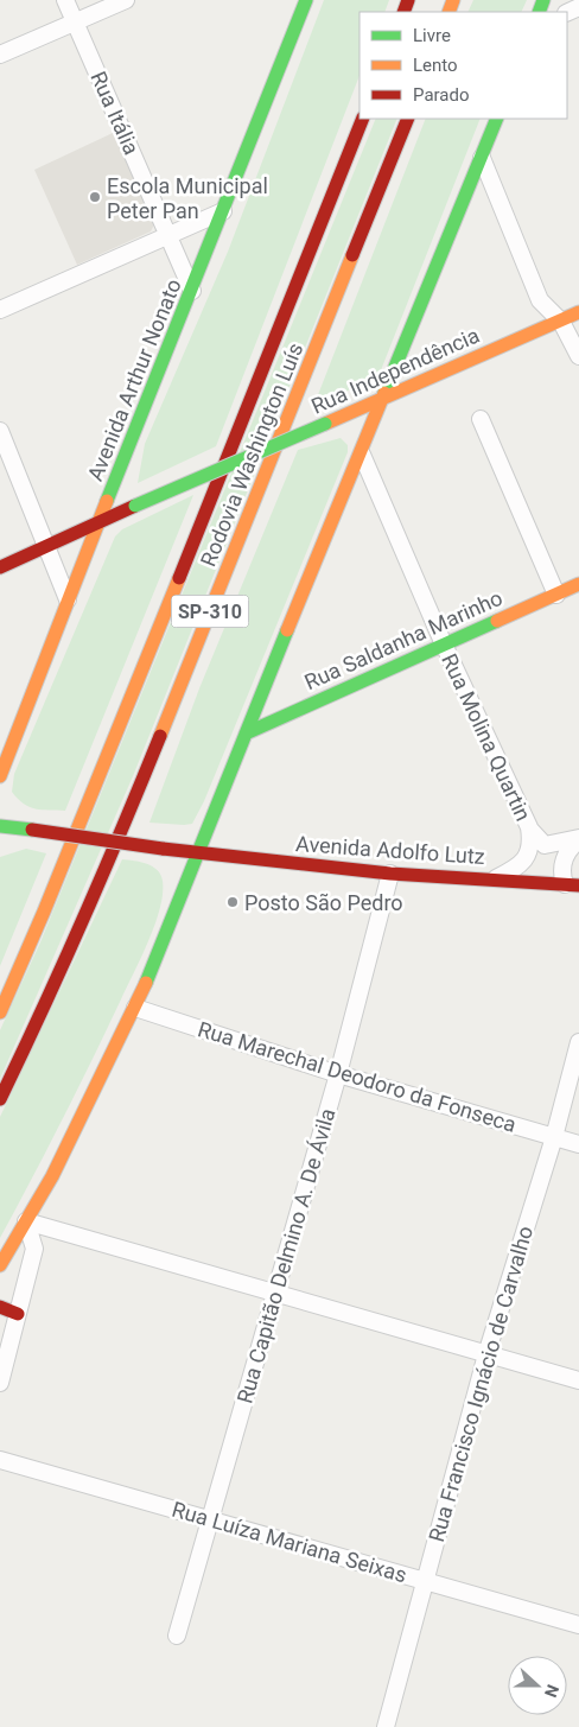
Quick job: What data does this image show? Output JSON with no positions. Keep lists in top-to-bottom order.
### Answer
{
  "streets": {
    "main road": [
      "Rua Independência",
      "Avenida Arthur Nonato",
      "Rodovia Washington Luís",
      "SP-310",
      "Rua Saldanha Marinho",
      "Avenida Adolfo Lutz"
    ],
    "street": [
      "Rua Itália",
      "Rua Molina Quartin",
      "Rua Marechal Deodoro da Fonseca",
      "Rua Capitão Delmino A. De Ávila",
      "Rua Francisco Ignácio de Carvalho",
      "Rua Luíza Mariana Seixas"
    ]
  },
  "crossings": [
    ["Rua Itália", "Avenida Arthur Nonato"],
    ["Rua Independência", "Avenida Arthur Nonato"],
    ["Rua Saldanha Marinho", "Rua Molina Quartin"],
    ["Rua Molina Quartin", "Avenida Adolfo Lutz"],
    ["Avenida Adolfo Lutz", "Rua Capitão Delmino A. De Ávila"],
    ["Rua Marechal Deodoro da Fonseca", "Rua Capitão Delmino A. De Ávila"],
    ["Rua Marechal Deodoro da Fonseca", "Rua Francisco Ignácio de Carvalho"],
    ["Rua Capitão Delmino A. De Ávila", "Rua Luíza Mariana Seixas"],
    ["Rua Francisco Ignácio de Carvalho", "Rua Luíza Mariana Seixas"]
  ],
  "places": ["Escola Municipal Peter Pan", "Posto São Pedro"],
  "legend": ["Livre", "Lento", "Parado"],
  "north": "right"
}
